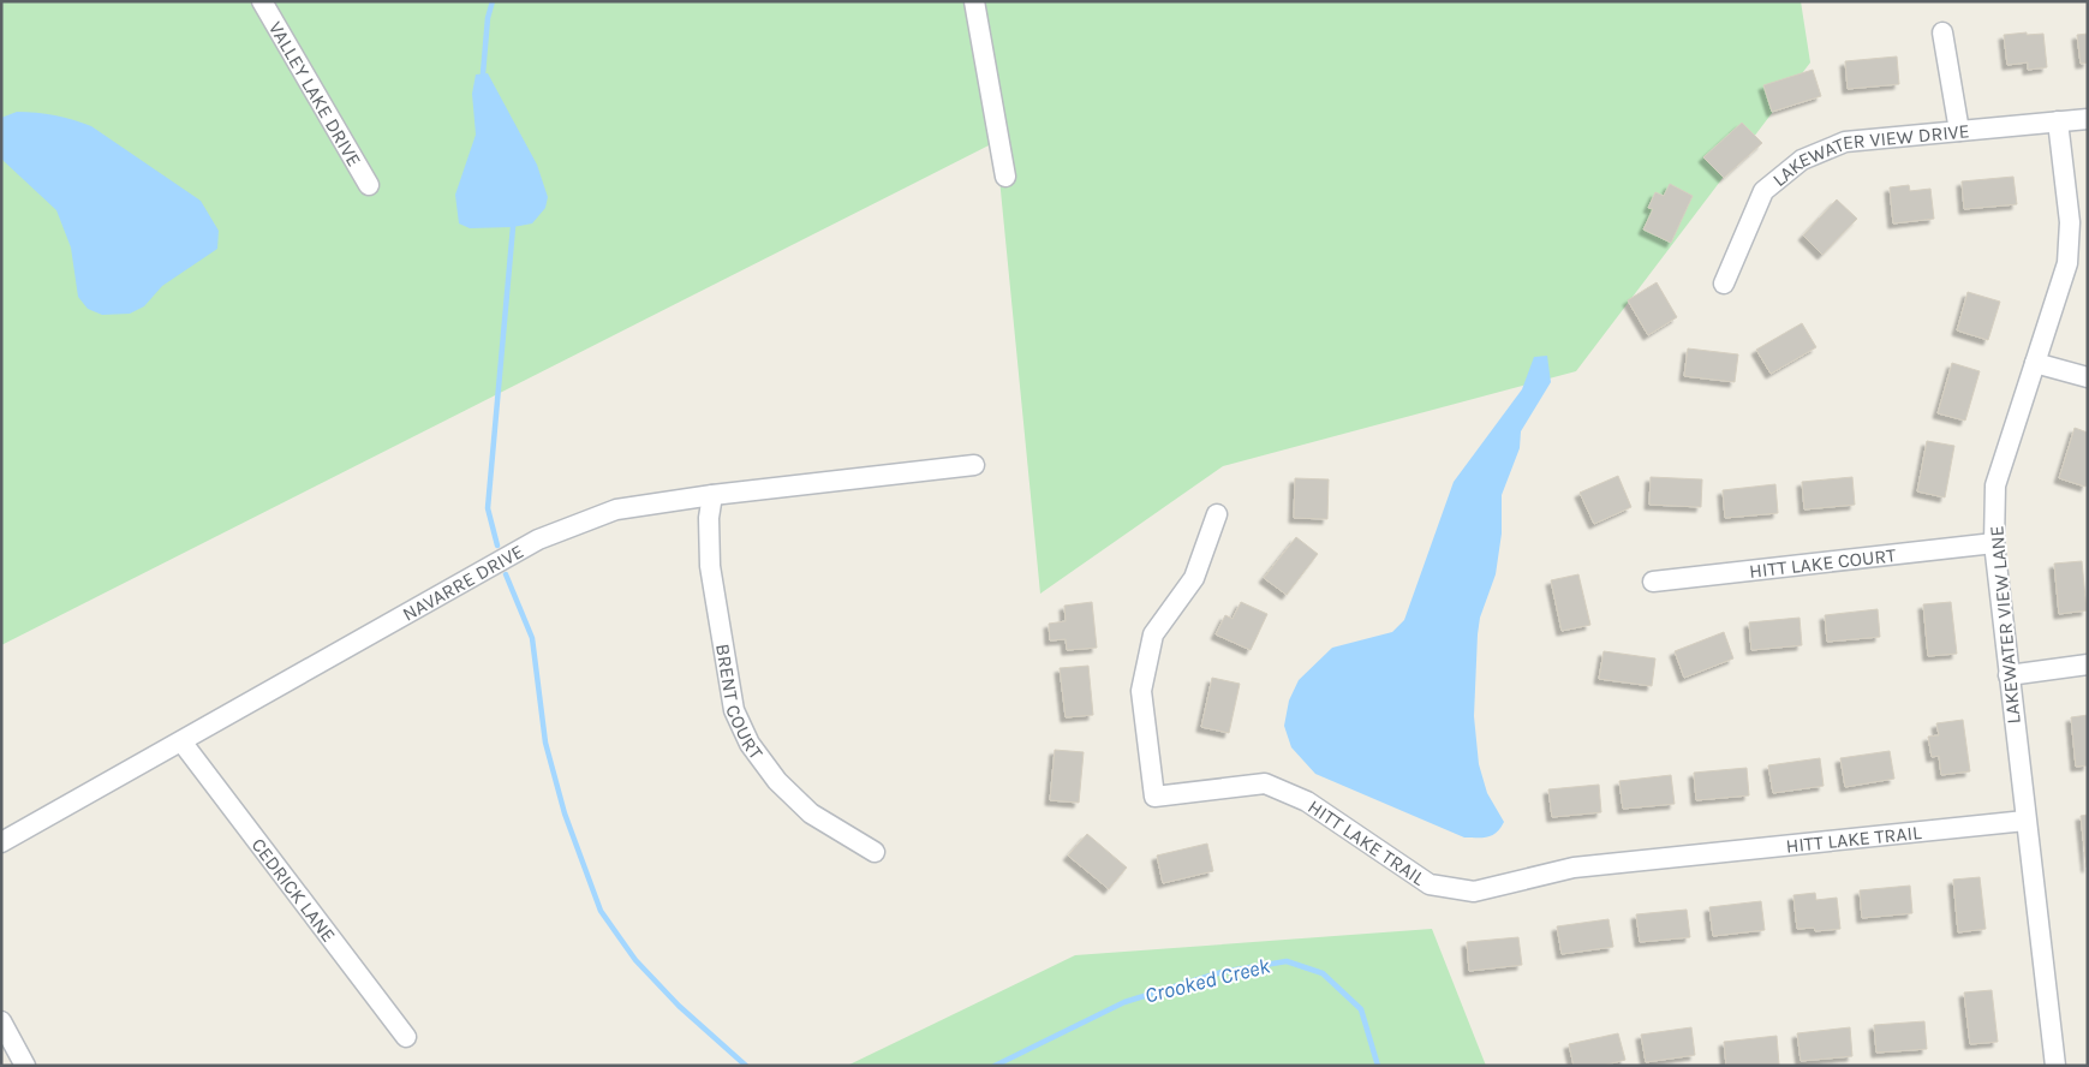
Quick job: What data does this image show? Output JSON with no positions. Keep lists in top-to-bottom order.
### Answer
{
  "streets": {
    "street": [
      "VALLEY LAKE DRIVE",
      "LAKEWATER VIEW DRIVE",
      "HITT LAKE COURT",
      "NAVARRE DRIVE",
      "LAKEWATER VIEW LANE",
      "BRENT COURT",
      "HITT LAKE TRAIL",
      "CEDRICK LANE"
    ]
  },
  "crossings": [
    ["LAKEWATER VIEW DRIVE", "LAKEWATER VIEW LANE"],
    ["HITT LAKE COURT", "LAKEWATER VIEW LANE"],
    ["NAVARRE DRIVE", "BRENT COURT"],
    ["NAVARRE DRIVE", "CEDRICK LANE"],
    ["LAKEWATER VIEW LANE", "HITT LAKE TRAIL"]
  ],
  "water": ["Crooked Creek"]
}
